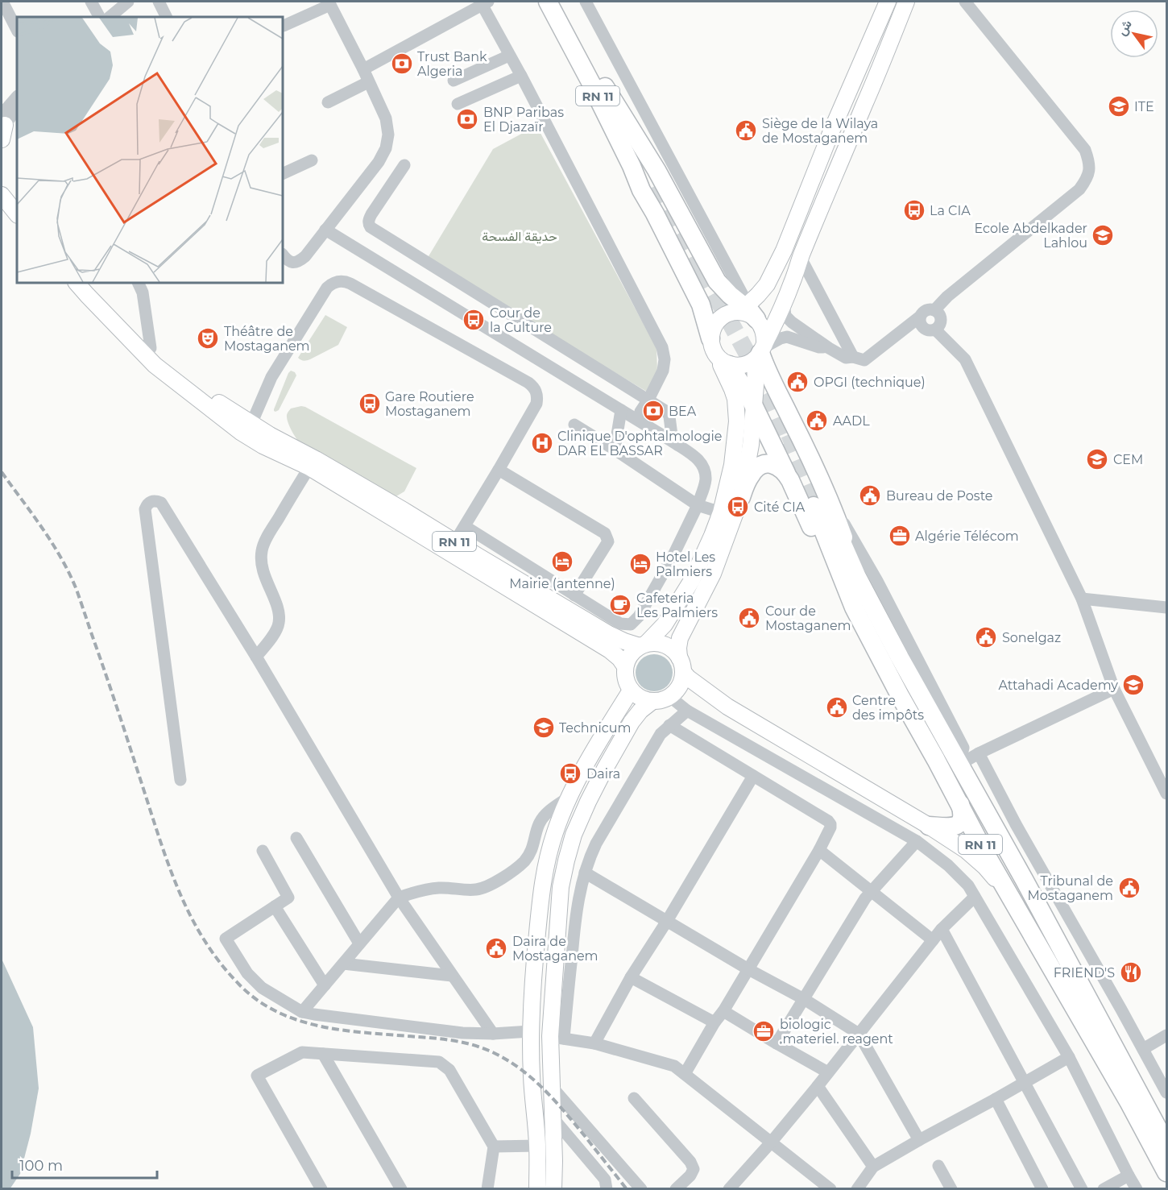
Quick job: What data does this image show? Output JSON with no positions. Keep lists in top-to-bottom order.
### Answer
{
  "streets": {
    "highway": ["RN 11"]
  },
  "parks": ["حديقة الفسحة"],
  "places": {
    "bank": ["Trust Bank Algeria", "BNP Paribas El Djazaïr", "BEA"],
    "school or university": [
      "ITE",
      "Ecole Abdelkader Lahlou",
      "CEM",
      "Attahadi Academy",
      "Technicum"
    ],
    "public building": [
      "Siège de la Wilaya de Mostaganem",
      "OPGI (technique)",
      "AADL",
      "Bureau de Poste",
      "Cour de Mostaganem",
      "Sonelgaz",
      "Centre des impôts",
      "Tribunal de Mostaganem",
      "Daira de Mostaganem"
    ],
    "bus stop": [
      "La CIA",
      "Cour de la Culture",
      "Gare Routiere Mostaganem",
      "Cité CIA",
      "Daira"
    ],
    "theatre": ["Théâtre de Mostaganem"],
    "hospital": ["Clinique D'ophtalmologie DAR EL BASSAR"],
    "office": ["Algérie Télécom", "biologic .materiel. reagent"],
    "hotel": ["Mairie (antenne)", "Hotel Les Palmiers"],
    "cafe": ["Cafeteria Les Palmiers"],
    "restaurant": ["FRIEND'S"]
  },
  "scale_bar": "100 m",
  "north": "top left"
}
